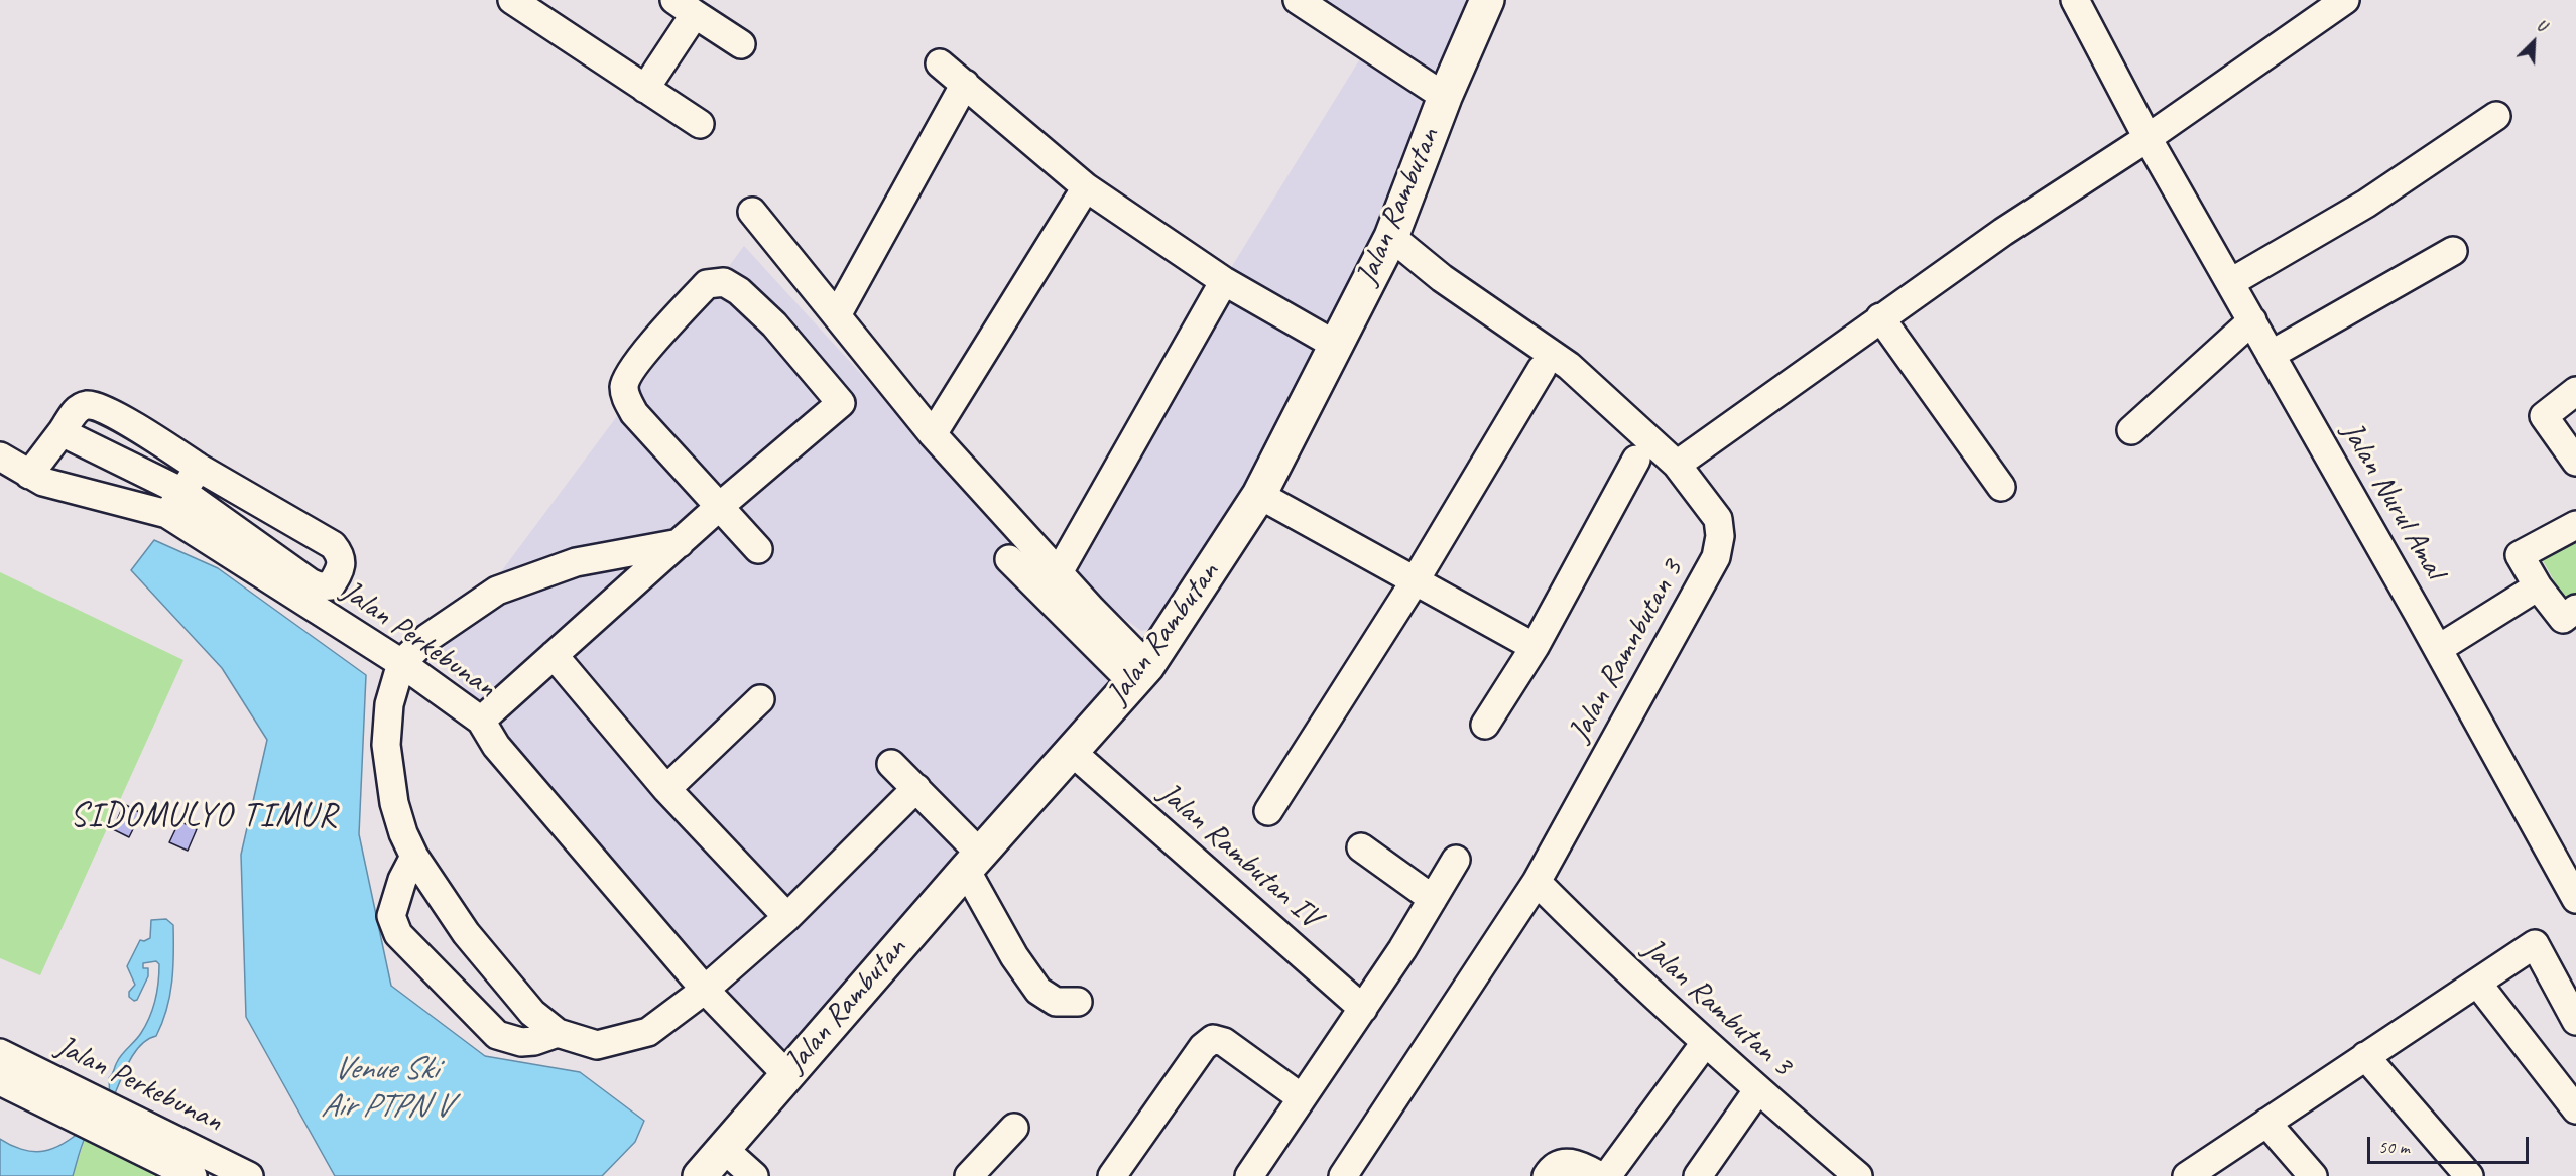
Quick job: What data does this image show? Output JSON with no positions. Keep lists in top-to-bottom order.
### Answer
{
  "streets": {
    "main road": ["Jalan Rambutan"],
    "street": [
      "Jalan Nurul Amal",
      "Jalan Perkebunan",
      "Jalan Ramnbutan 3",
      "Jalan Rambutan IV",
      "Jalan Rambutan 3"
    ]
  },
  "crossings": [
    ["Jalan Rambutan", "Jalan Perkebunan"],
    ["Jalan Rambutan", "Jalan Ramnbutan 3"],
    ["Jalan Rambutan", "Jalan Rambutan IV"],
    ["Jalan Ramnbutan 3", "Jalan Rambutan 3"]
  ],
  "districts": ["SIDOMULYO TIMUR"],
  "water": ["Venue Ski Air PTPN V"],
  "scale_bar": "50 m",
  "north": "top right"
}
